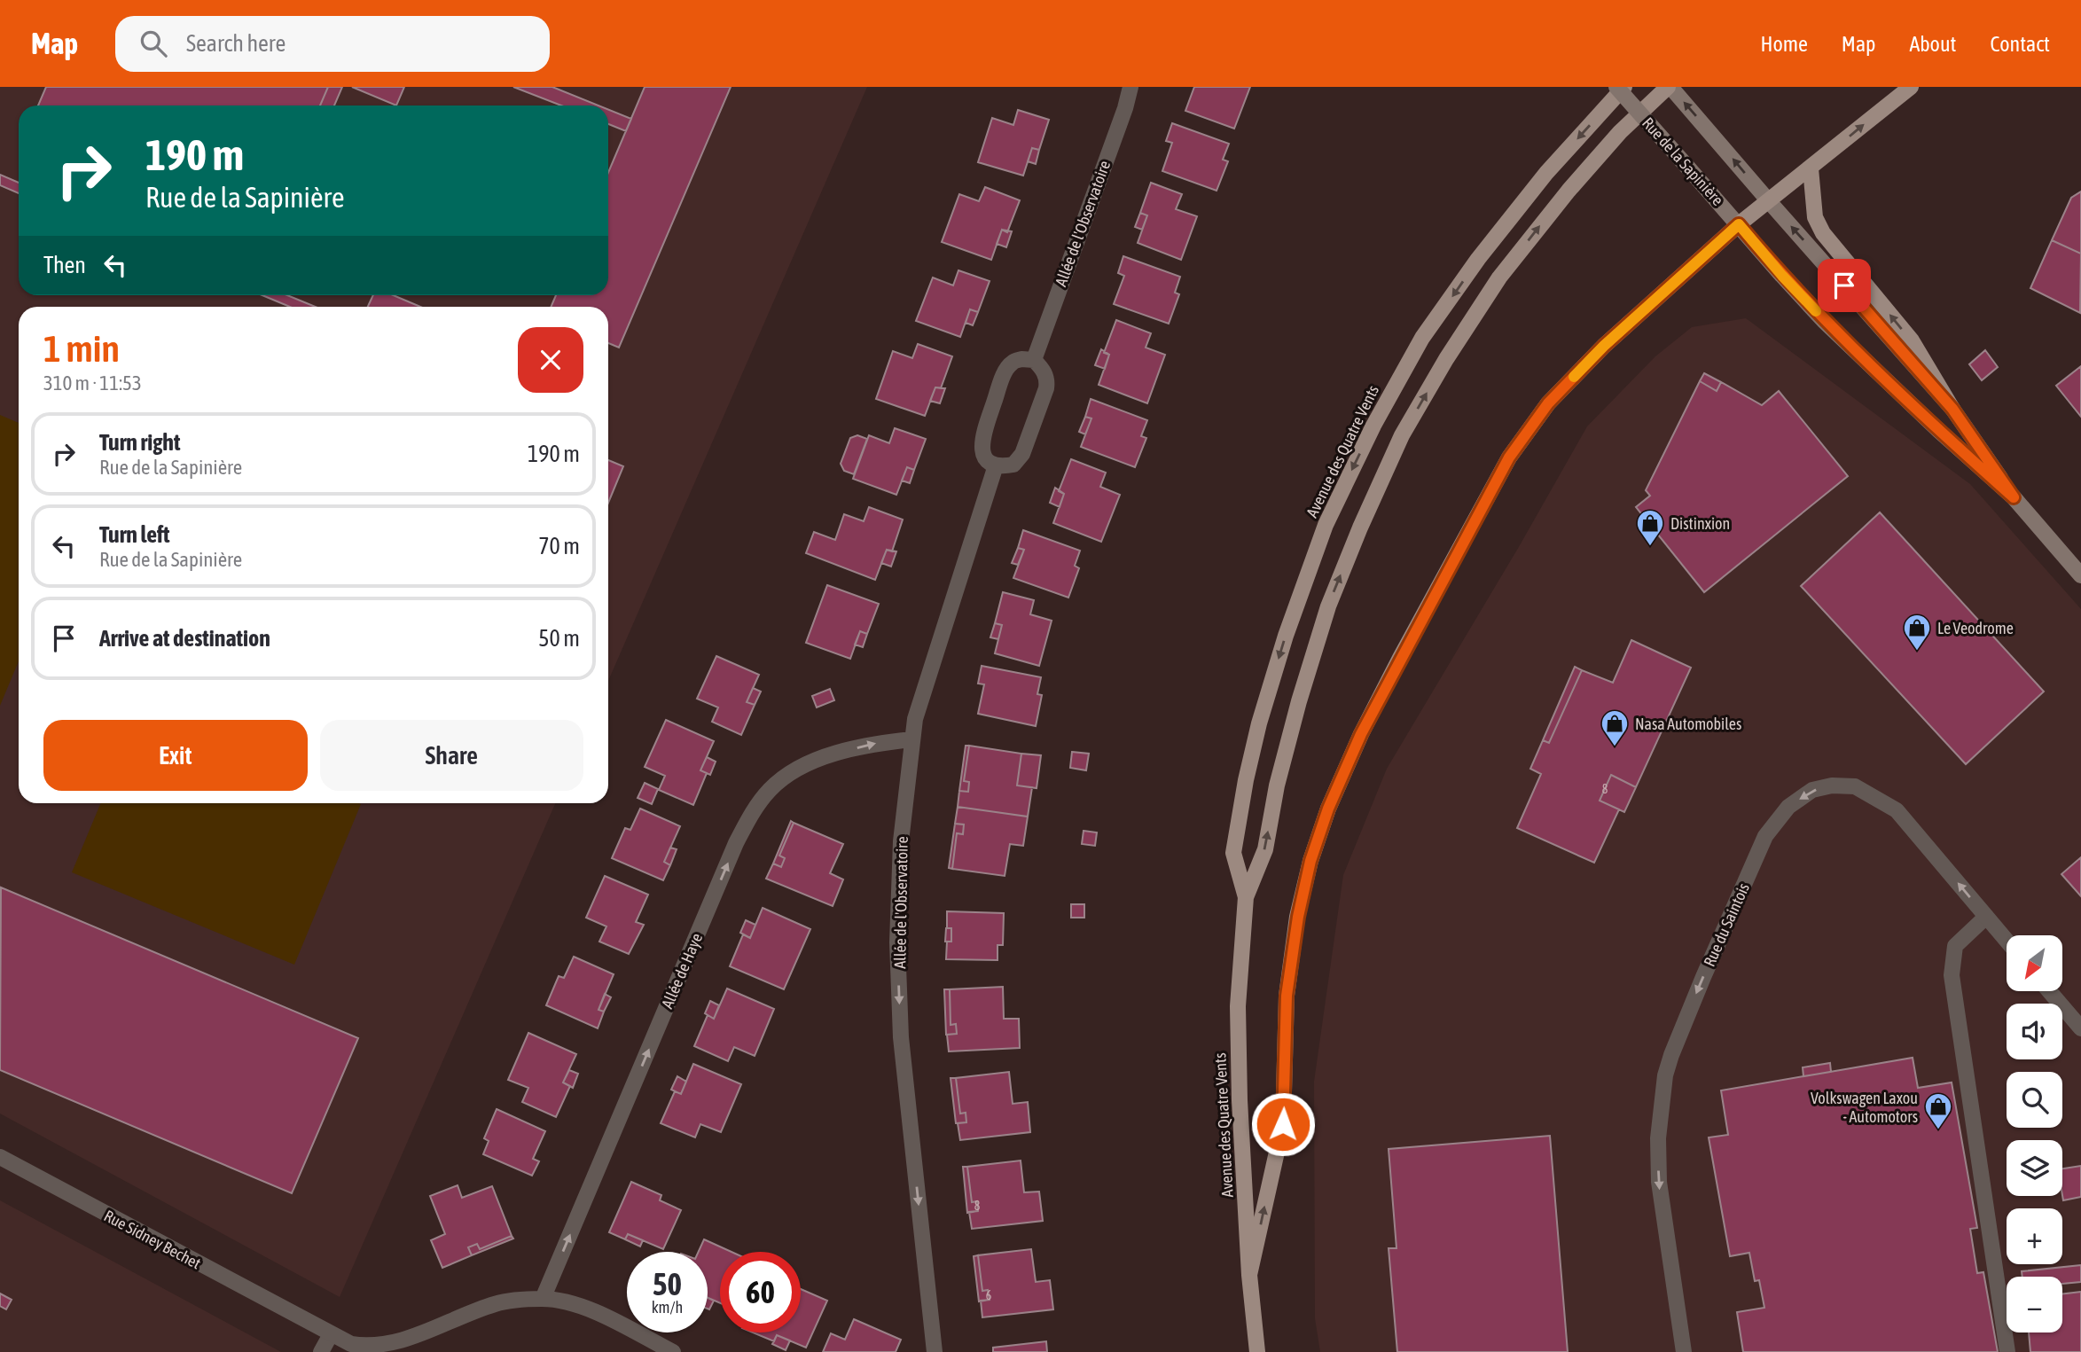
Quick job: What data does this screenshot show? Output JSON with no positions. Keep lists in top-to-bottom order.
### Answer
{
  "streets": {
    "main road": ["Avenue des Quatre Vents"],
    "street": [
      "Rue de la Sapinière",
      "Allée de l'Observatoire",
      "Rue du Saintois",
      "Allée de Haye",
      "Rue Sidney Bechet"
    ]
  },
  "crossings": [
    ["Rue de la Sapinière", "Avenue des Quatre Vents"],
    ["Allée de l'Observatoire", "Allée de Haye"],
    ["Allée de Haye", "Rue Sidney Bechet"]
  ],
  "one_way": ["Allée de l'Observatoire", "Allée de Haye"],
  "places": {
    "shop": [
      "Distinxion",
      "Le Veodrome",
      "Nasa Automobiles",
      "Volkswagen Laxou - Automotors"
    ]
  },
  "house_numbers": ["8", "8", "6"],
  "north": "bottom left",
  "page": {
    "header": "Map",
    "search": "Search here",
    "nav": [
      "Home",
      "Map",
      "About",
      "Contact"
    ],
    "turn": ["190 m", "Rue de la Sapinière"],
    "then": "Then",
    "heading": ["1 min", "310 m · 11:53"],
    "list": [
      {
        "name": "Turn right",
        "note": "Rue de la Sapinière",
        "value": "190 m"
      },
      {
        "name": "Turn left",
        "note": "Rue de la Sapinière",
        "value": "70 m"
      },
      {
        "name": "Arrive at destination",
        "value": "50 m"
      }
    ],
    "buttons": ["Exit", "Share"],
    "map_buttons": ["+", "−"],
    "speed": "50 km/h",
    "limit": "60"
  }
}
